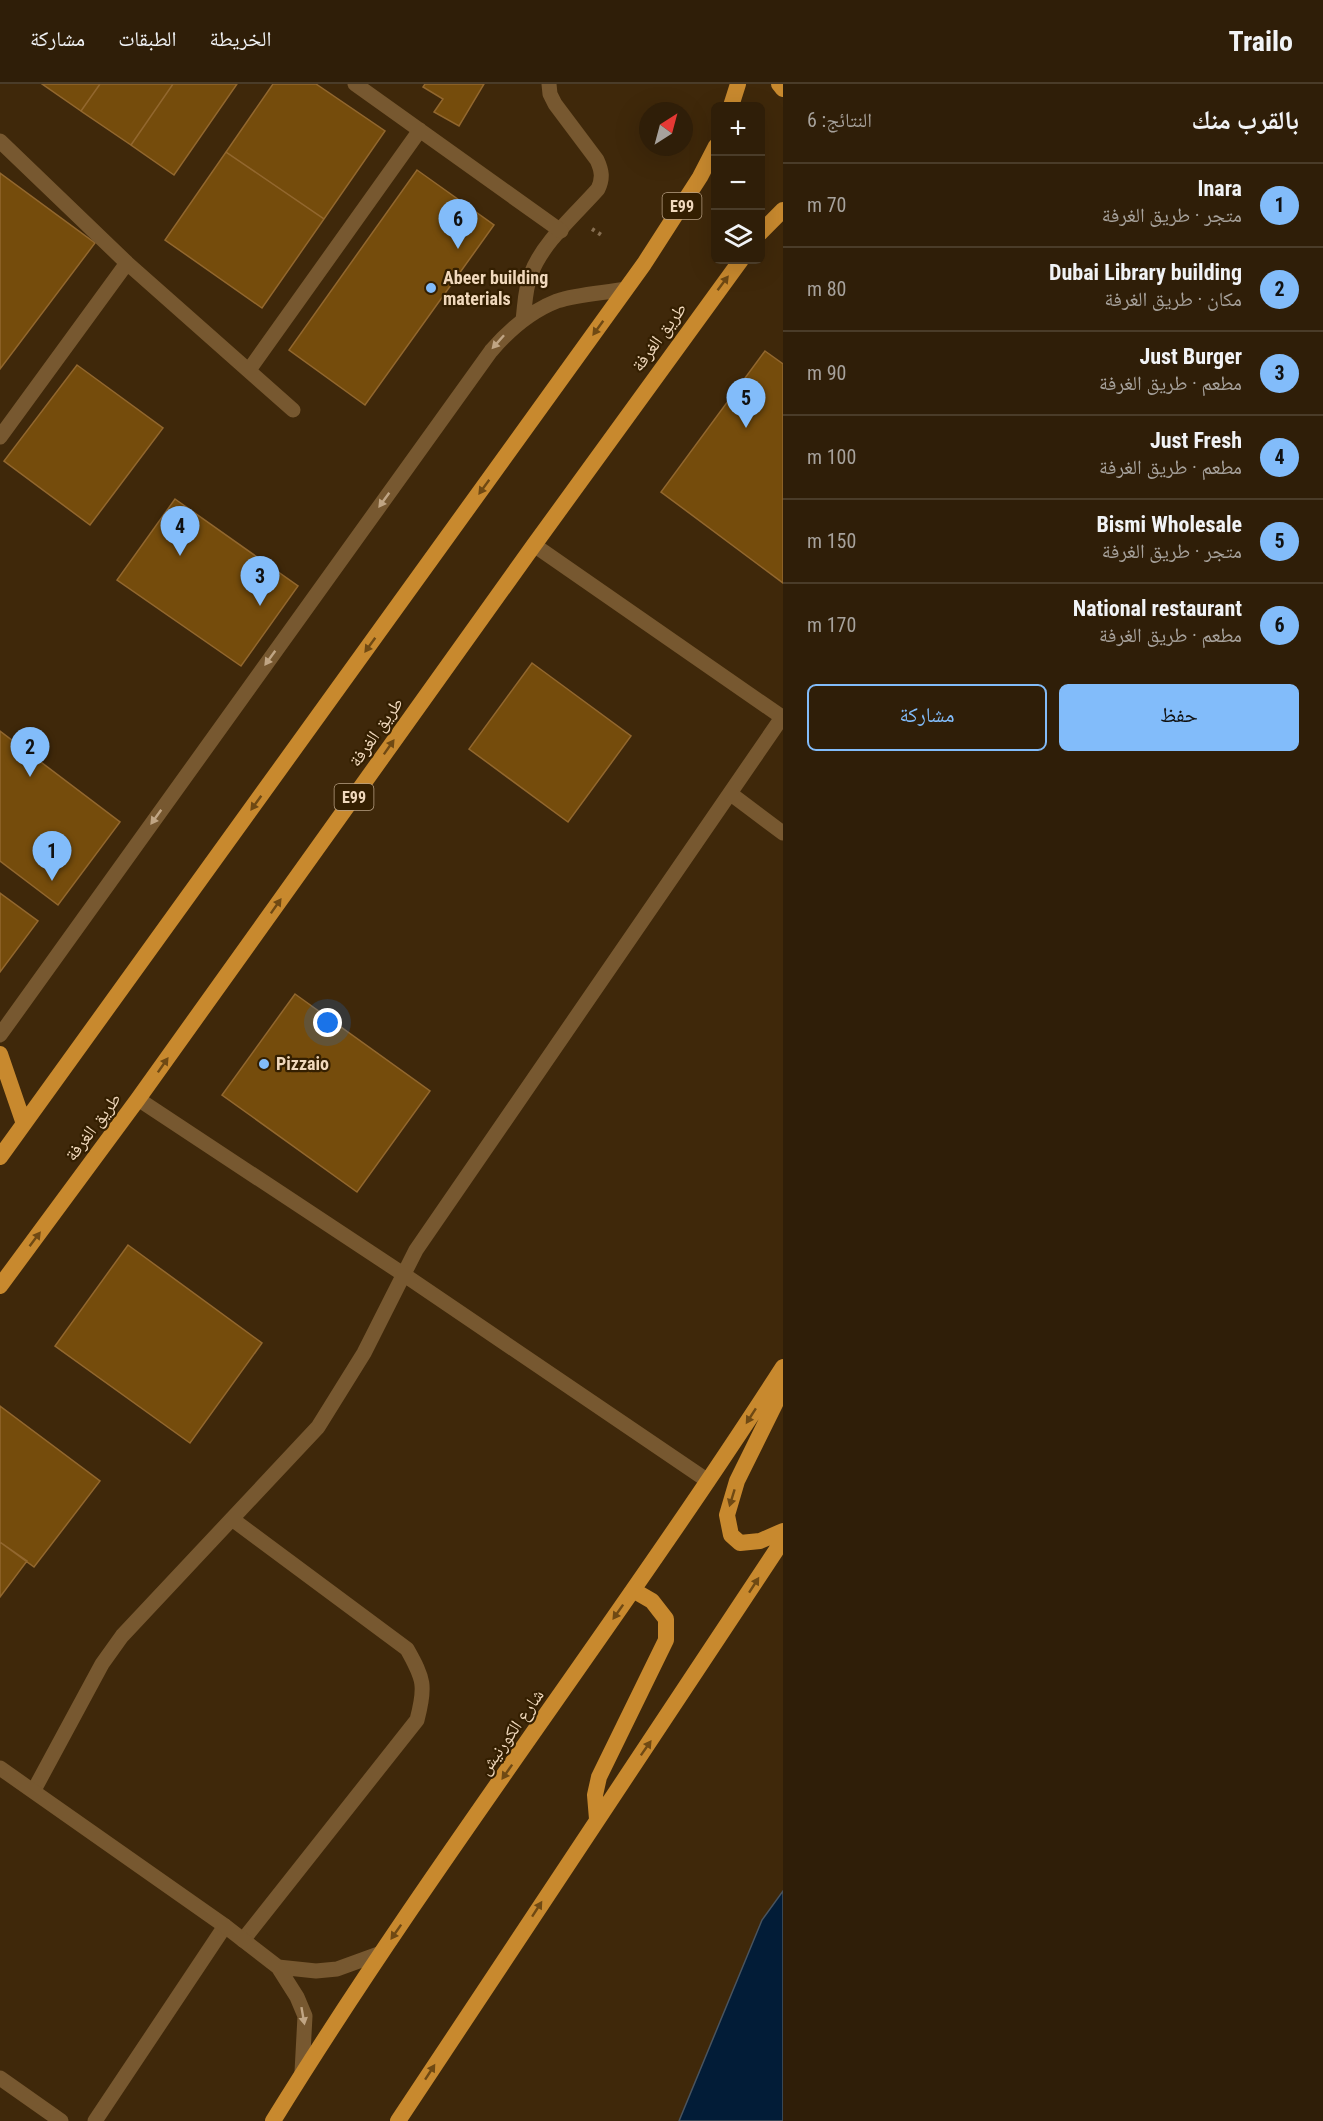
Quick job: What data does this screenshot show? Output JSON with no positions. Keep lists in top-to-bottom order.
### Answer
{
  "streets": {
    "highway": ["E99", "طريق الغرفة", "شارع الكورنيش"]
  },
  "places": ["Abeer building materials", "Pizzaio"],
  "north": "top right",
  "page": {
    "header": "Trailo",
    "nav": ["الخريطة", "الطبقات", "مشاركة"],
    "heading": ["بالقرب منك", "النتائج: 6"],
    "map_buttons": ["+", "−"],
    "list": [
      {
        "mark": "1",
        "name": "Inara",
        "note": "متجر · طريق الغرفة",
        "value": "70 m"
      },
      {
        "mark": "2",
        "name": "Dubai Library building",
        "note": "مكان · طريق الغرفة",
        "value": "80 m"
      },
      {
        "mark": "3",
        "name": "Just Burger",
        "note": "مطعم · طريق الغرفة",
        "value": "90 m"
      },
      {
        "mark": "4",
        "name": "Just Fresh",
        "note": "مطعم · طريق الغرفة",
        "value": "100 m"
      },
      {
        "mark": "5",
        "name": "Bismi Wholesale",
        "note": "متجر · طريق الغرفة",
        "value": "150 m"
      },
      {
        "mark": "6",
        "name": "National restaurant",
        "note": "مطعم · طريق الغرفة",
        "value": "170 m"
      }
    ],
    "pins": [
      "6",
      "5",
      "4",
      "3",
      "2",
      "1"
    ],
    "buttons": ["حفظ", "مشاركة"]
  }
}
